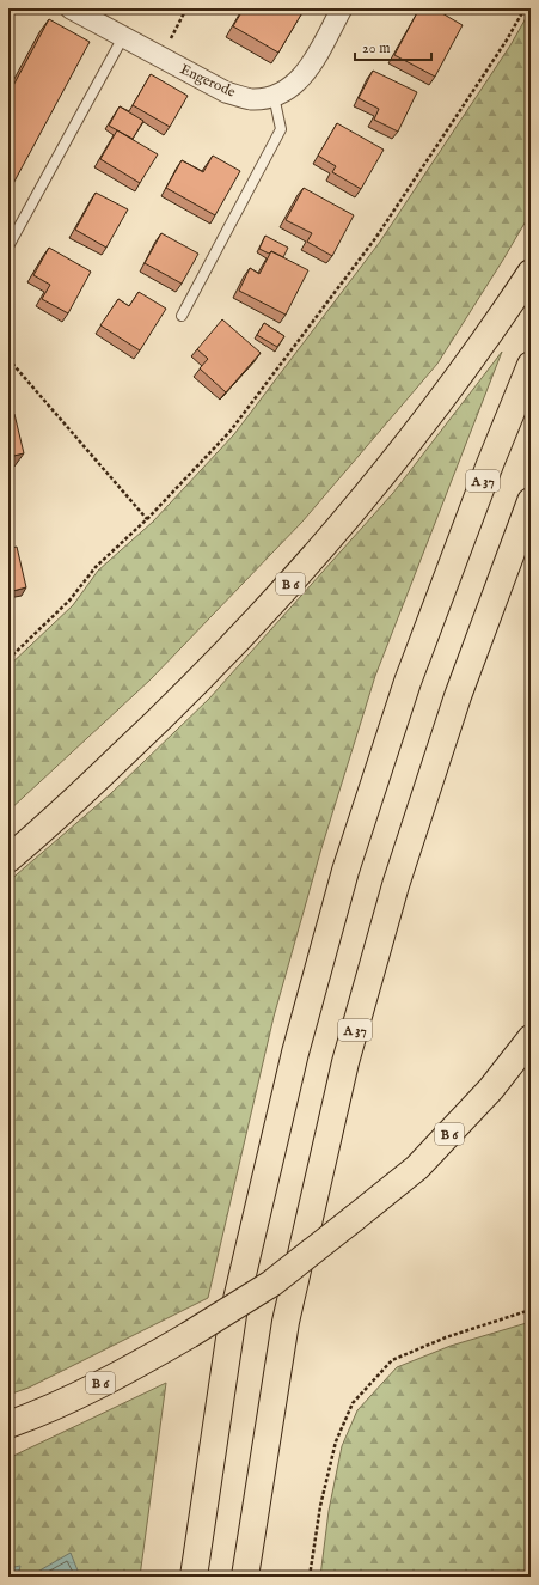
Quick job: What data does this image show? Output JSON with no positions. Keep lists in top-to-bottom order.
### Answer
{
  "streets": {
    "highway": ["A 37", "B 6"],
    "street": ["Engerode"]
  },
  "scale_bar": "20 m"
}
